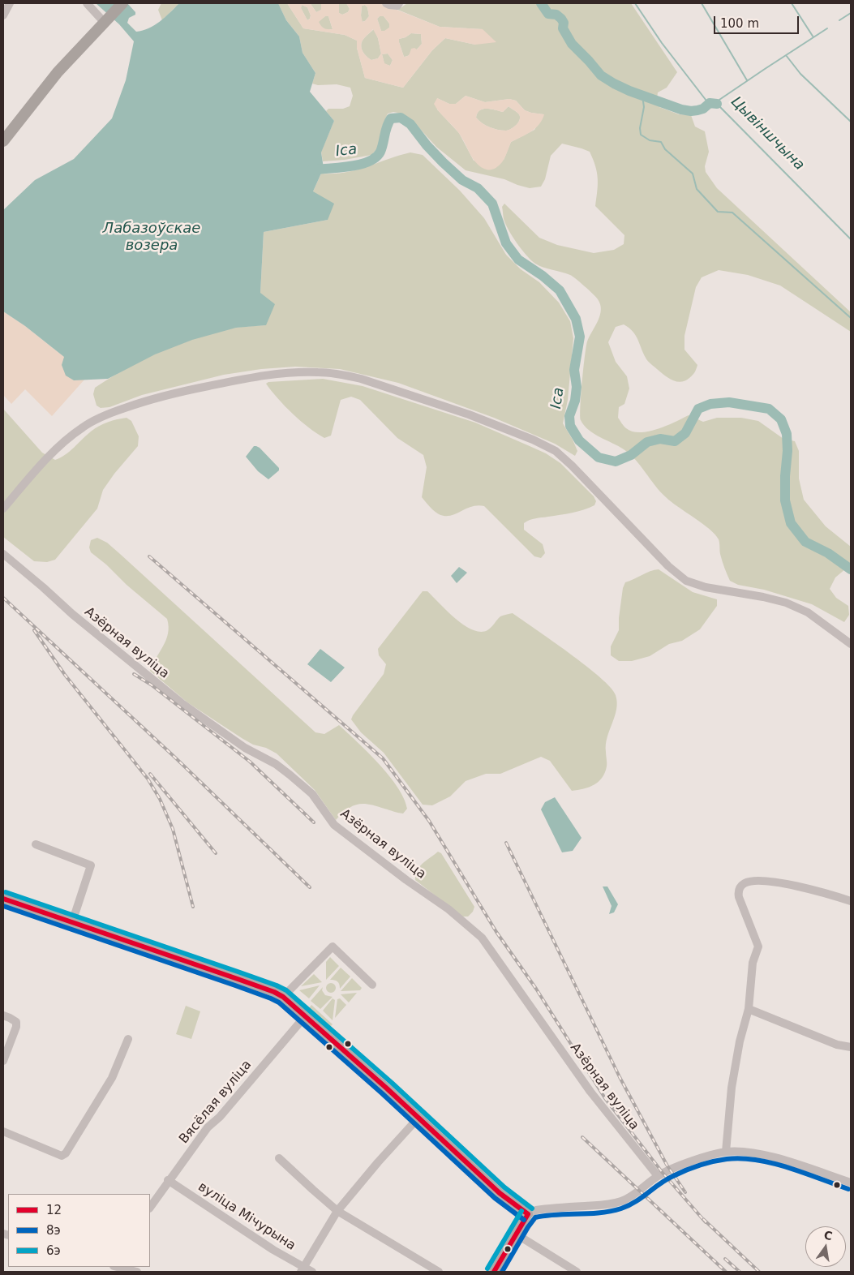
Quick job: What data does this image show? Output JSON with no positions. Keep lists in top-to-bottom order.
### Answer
{
  "streets": {
    "street": ["Азёрная вуліца", "Вясёлая вуліца", "вуліца Мічурына"]
  },
  "crossings": [
    ["Вясёлая вуліца", "вуліца Мічурына"]
  ],
  "water": ["Цывіншчына", "Іса", "Лабазоўскае возера"],
  "lines": ["transit line 6э", "transit line 12", "transit line 8э"],
  "legend": ["12", "8э", "6э"],
  "scale_bar": "100 m",
  "north": "top"
}
